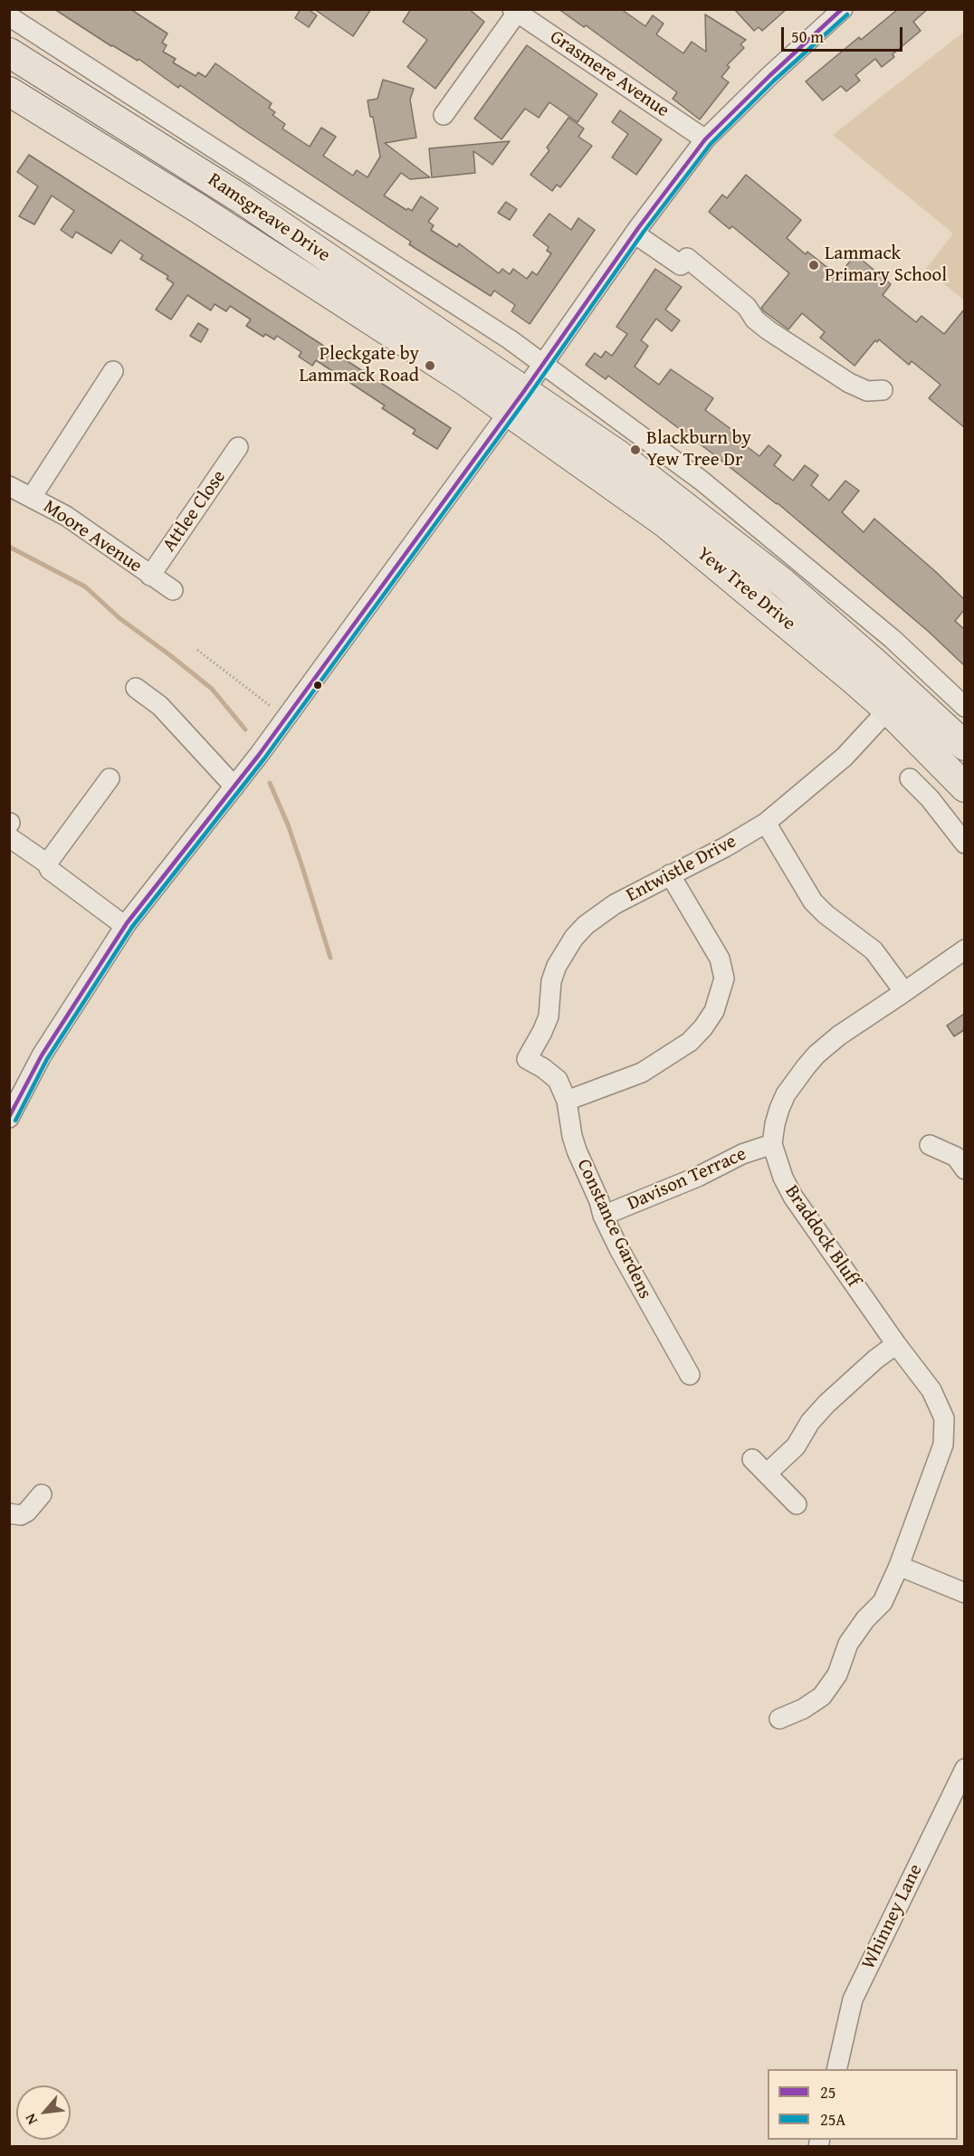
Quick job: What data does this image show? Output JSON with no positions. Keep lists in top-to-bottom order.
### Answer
{
  "streets": {
    "highway": ["Ramsgreave Drive", "Yew Tree Drive"],
    "street": [
      "Grasmere Avenue",
      "Attlee Close",
      "Moore Avenue",
      "Entwistle Drive",
      "Davison Terrace",
      "Constance Gardens",
      "Braddock Bluff",
      "Whinney Lane"
    ]
  },
  "crossings": [
    ["Ramsgreave Drive", "Yew Tree Drive"],
    ["Attlee Close", "Moore Avenue"],
    ["Yew Tree Drive", "Entwistle Drive"],
    ["Entwistle Drive", "Constance Gardens"],
    ["Davison Terrace", "Constance Gardens"],
    ["Davison Terrace", "Braddock Bluff"]
  ],
  "places": ["Lammack Primary School", "Pleckgate by Lammack Road", "Blackburn by Yew Tree Dr"],
  "lines": ["transit line 25", "transit line 25A"],
  "legend": ["25", "25A"],
  "scale_bar": "50 m",
  "north": "bottom left"
}
